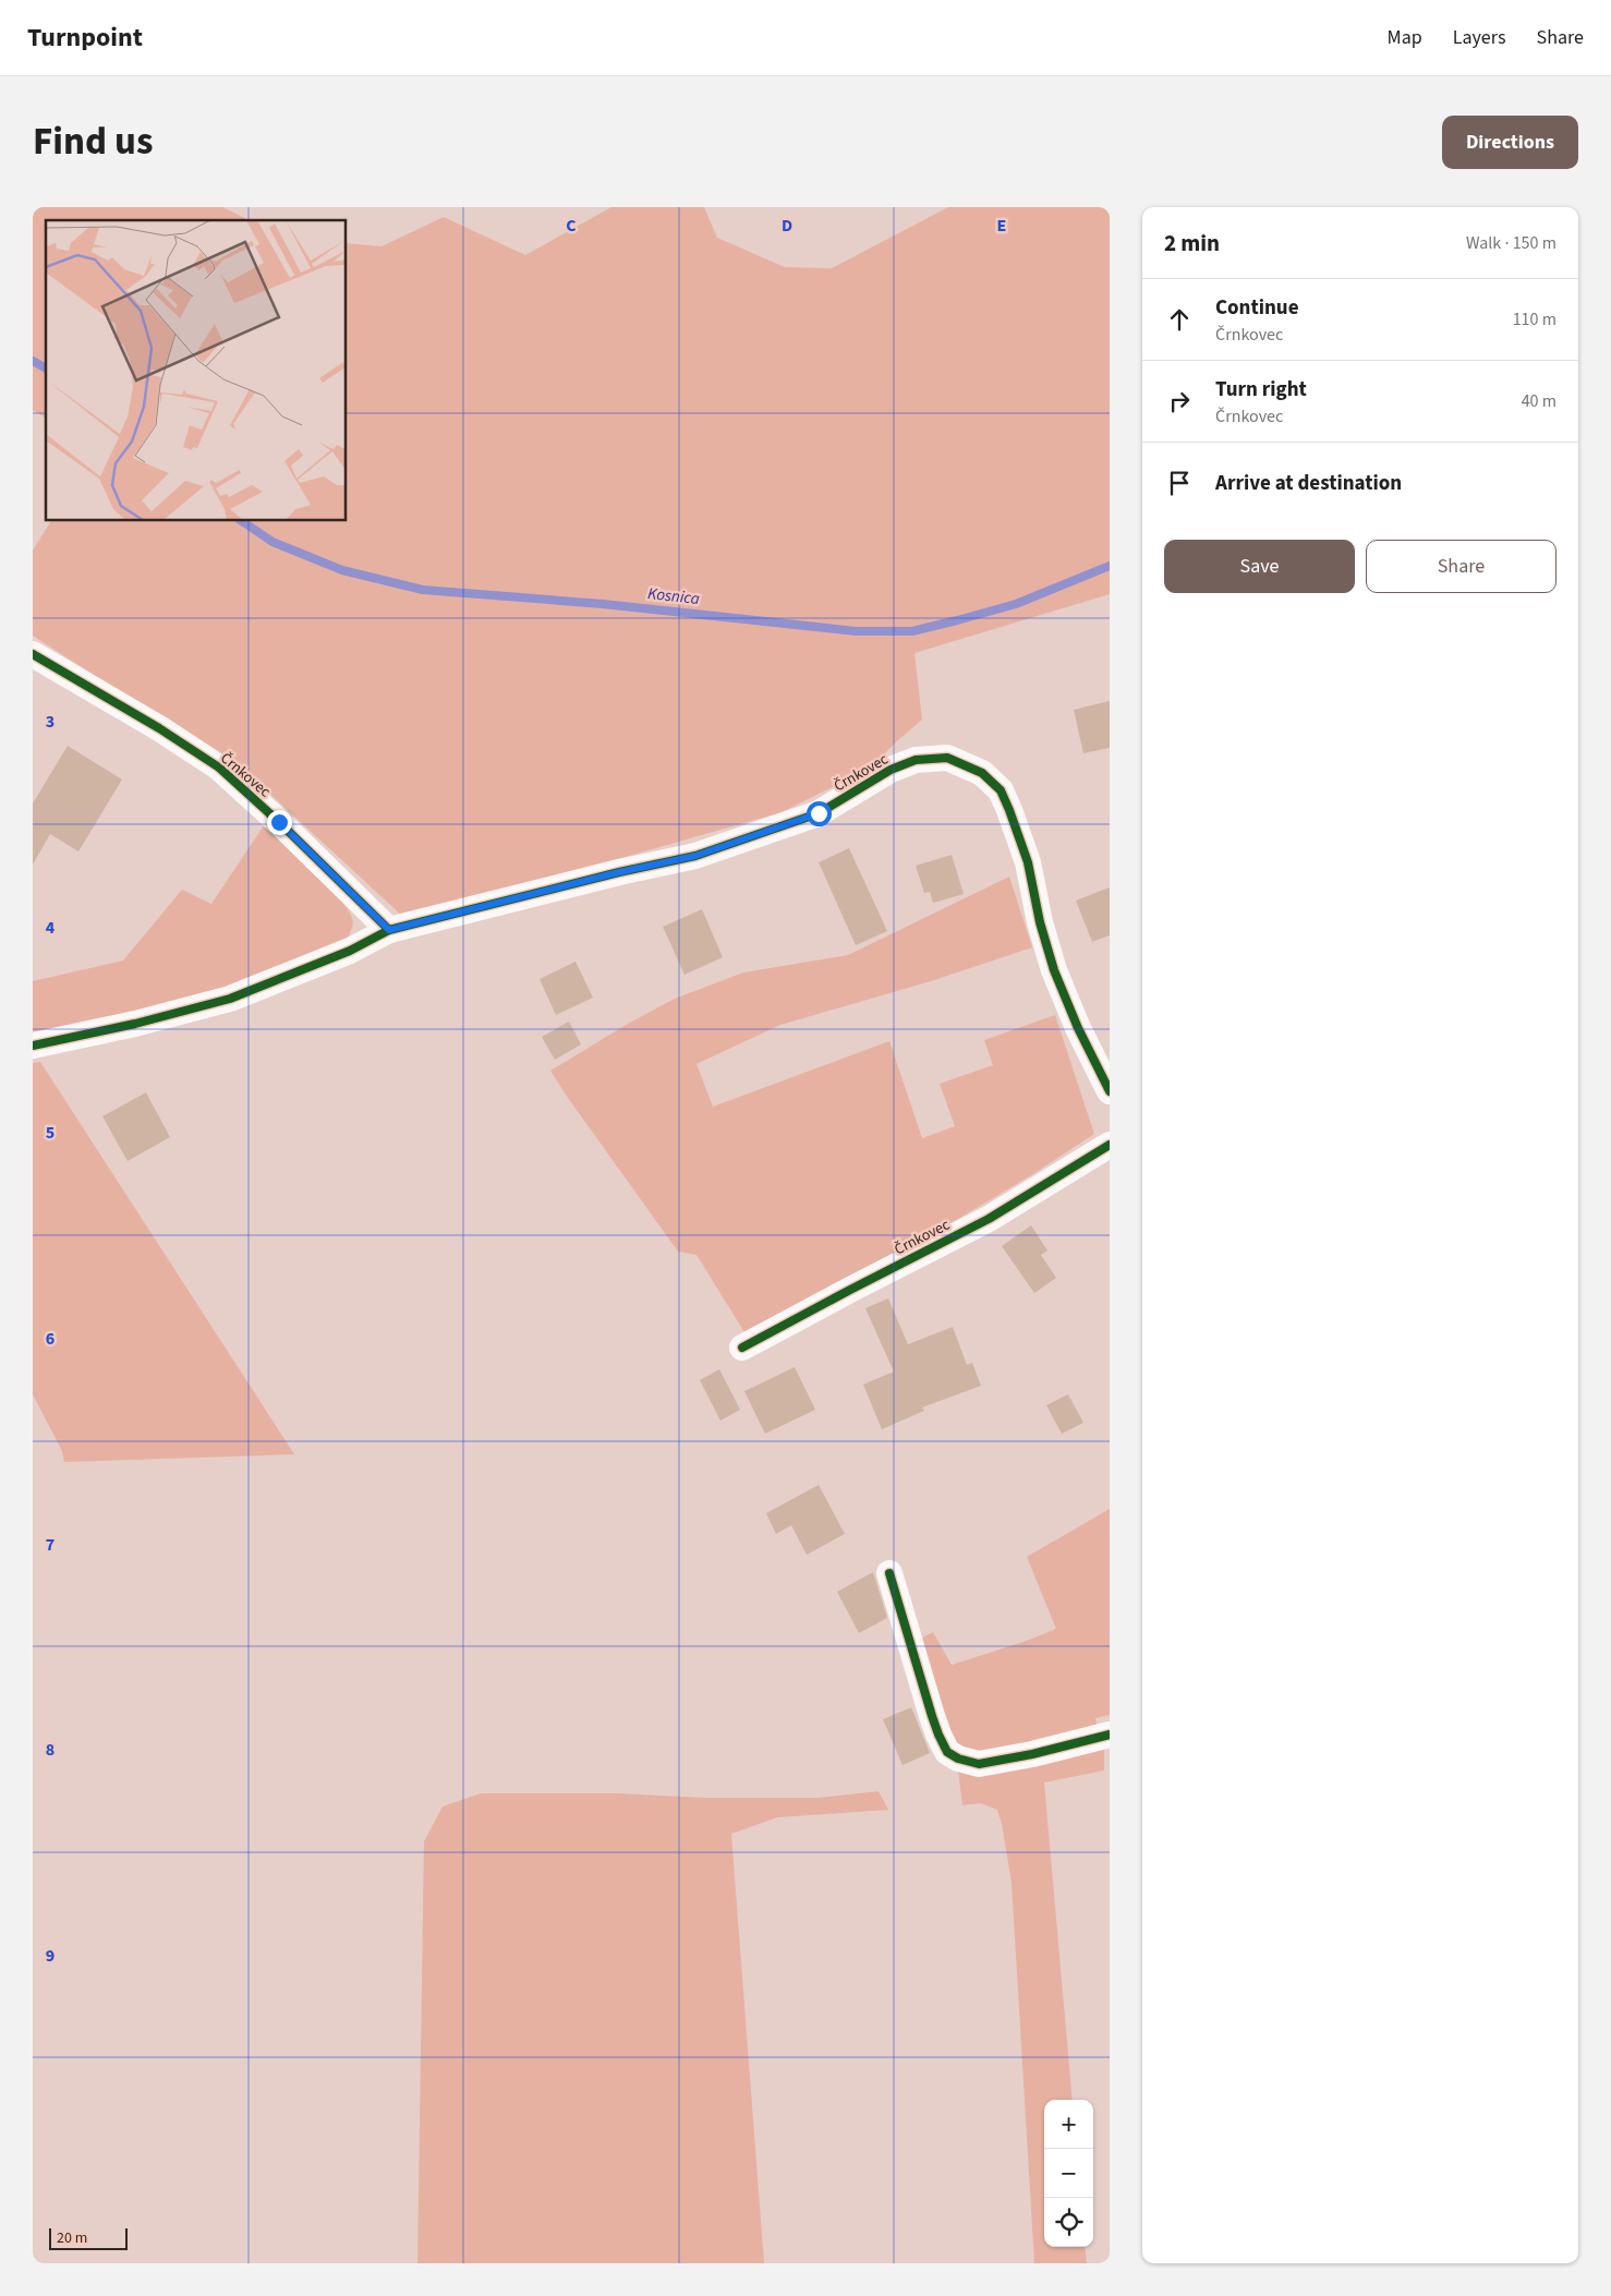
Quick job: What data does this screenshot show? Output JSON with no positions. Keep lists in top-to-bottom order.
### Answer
{
  "streets": {
    "street": ["Črnkovec"]
  },
  "water": ["Kosnica"],
  "scale_bar": "20 m",
  "page": {
    "header": "Turnpoint",
    "nav": ["Map", "Layers", "Share"],
    "title": "Find us",
    "buttons": [
      "Directions",
      ["Save", "Share"]
    ],
    "heading": ["2 min", "Walk · 150 m"],
    "list": [
      ["Continue", "Črnkovec", "110 m"],
      ["Turn right", "Črnkovec", "40 m"],
      "Arrive at destination"
    ],
    "map_buttons": ["+", "−"],
    "scale": "20 m"
  },
  "grid": {
    "columns": ["C", "D", "E"],
    "rows": [
      "3",
      "4",
      "5",
      "6",
      "7",
      "8",
      "9"
    ]
  }
}
